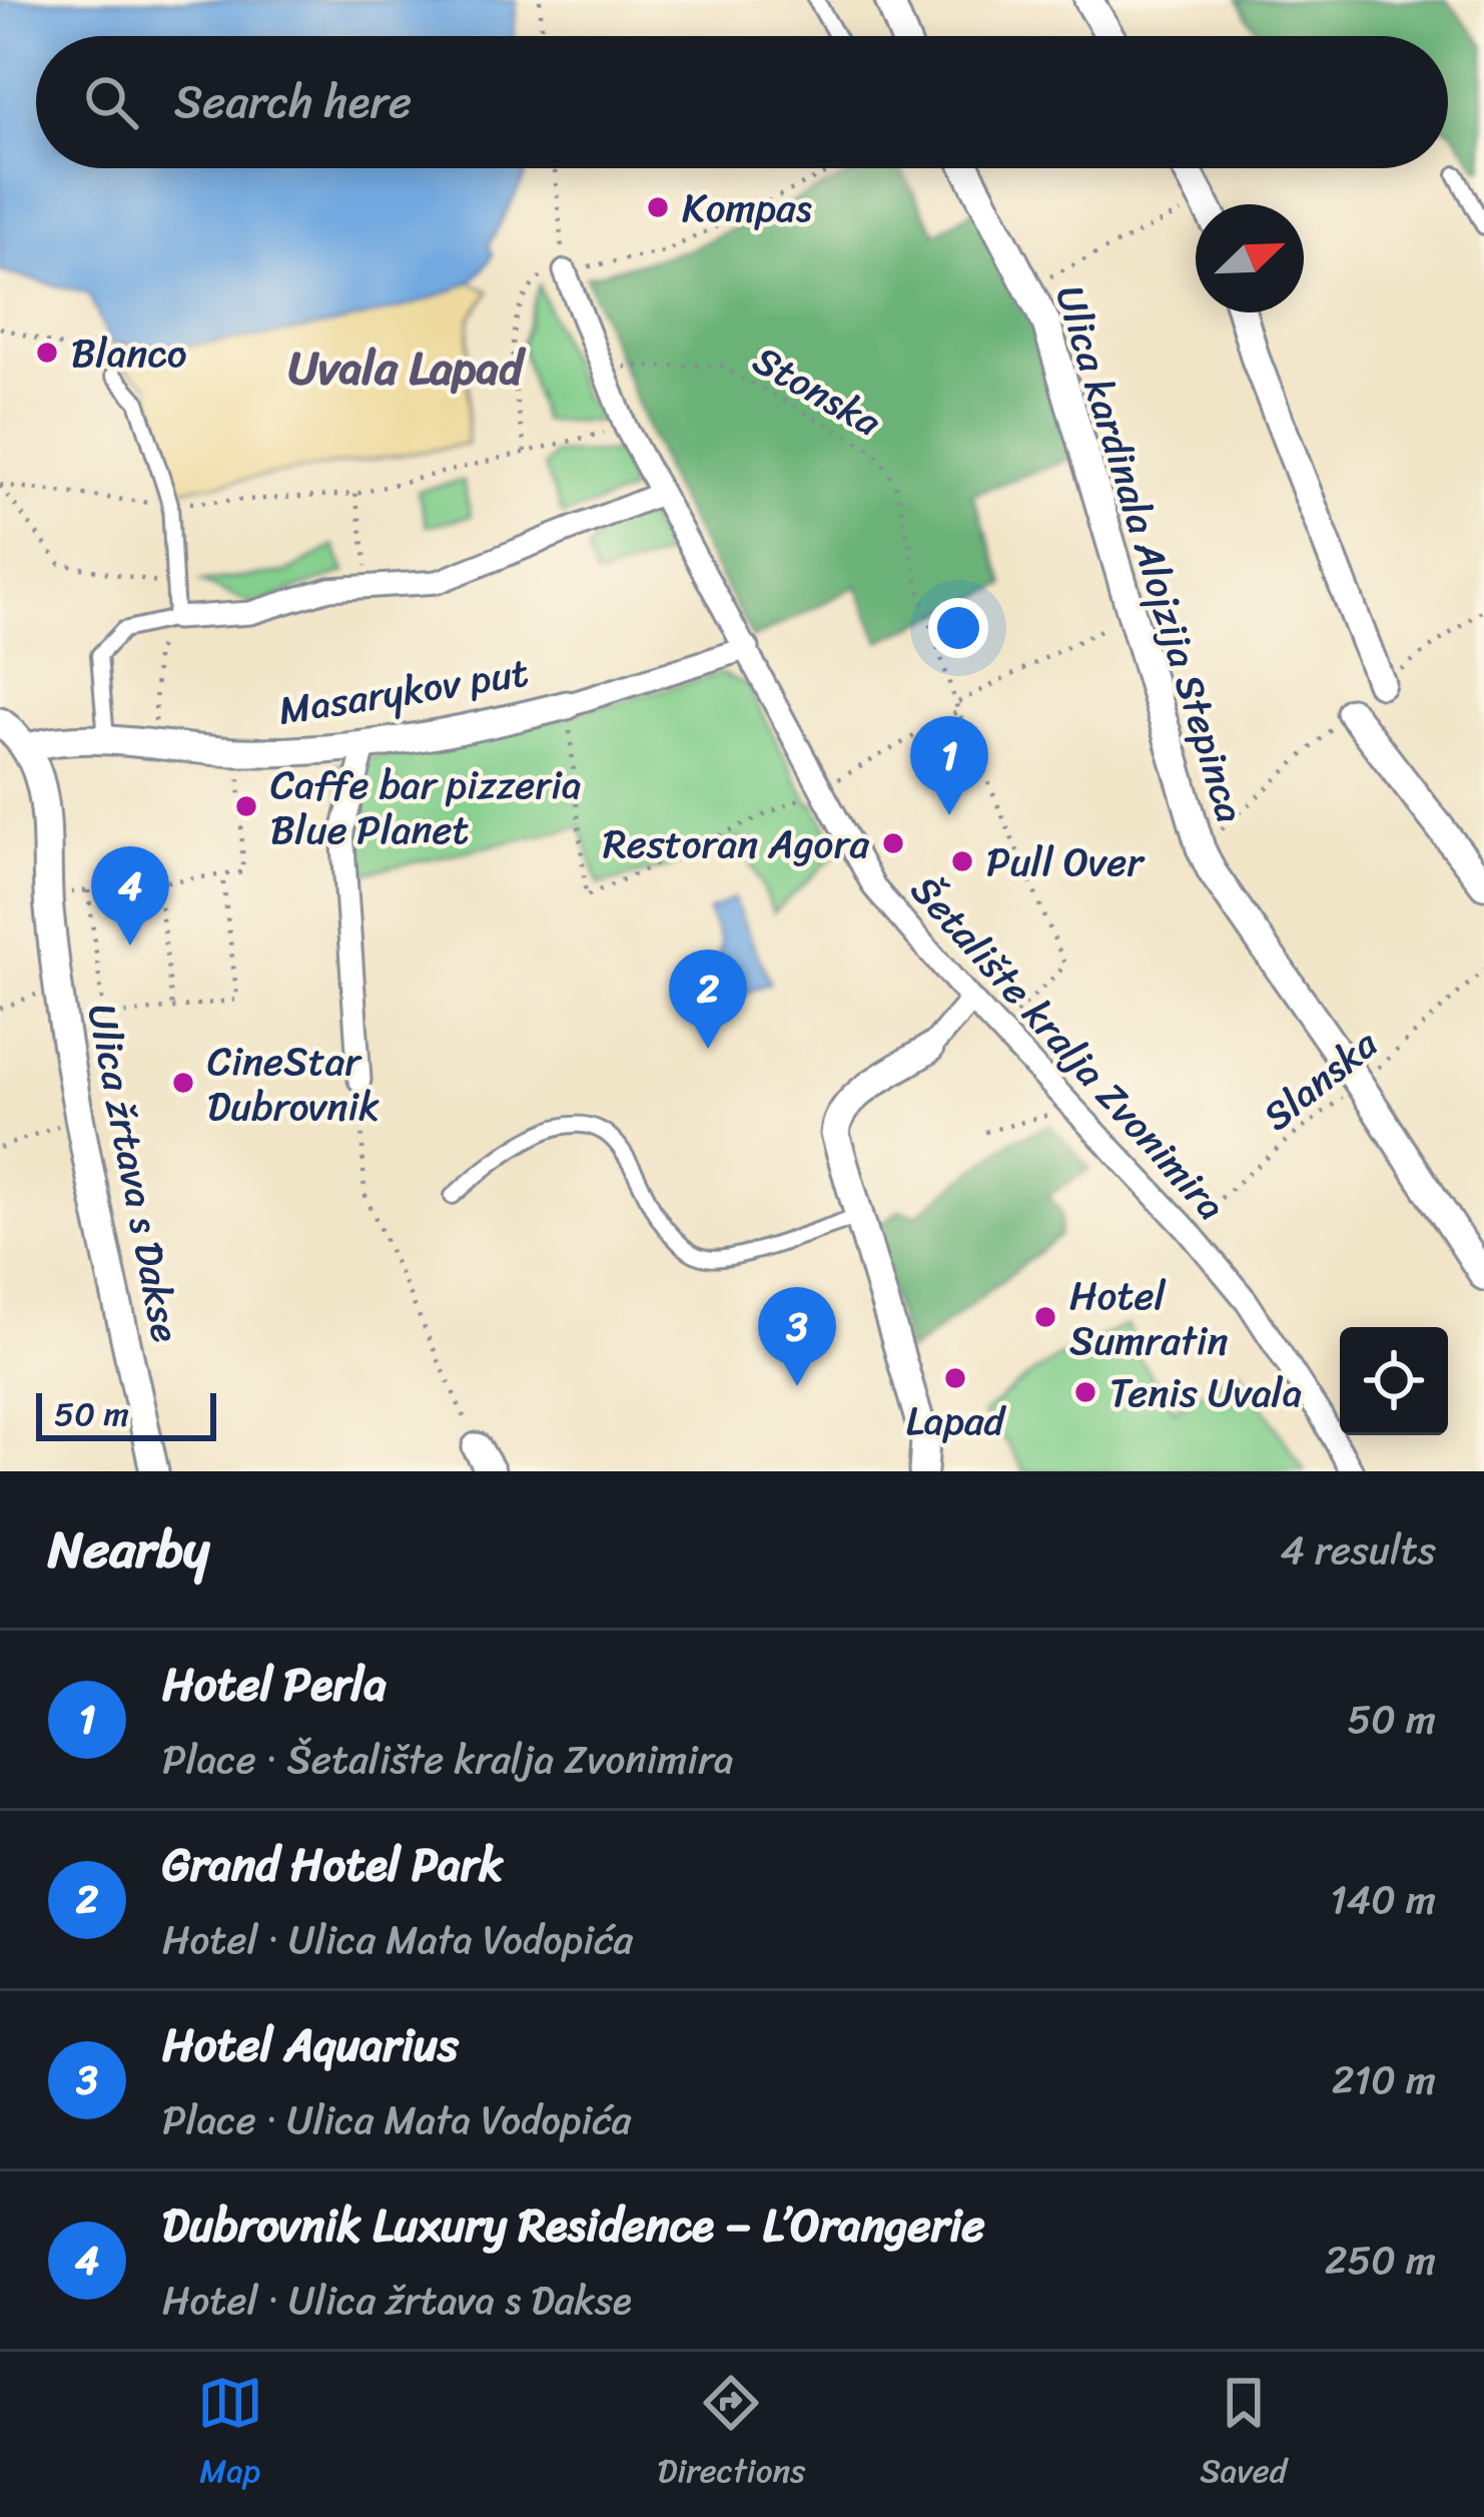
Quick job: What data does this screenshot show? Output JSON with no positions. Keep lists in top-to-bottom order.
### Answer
{
  "streets": {
    "street": [
      "Ulica kardinala Alojzija Stepinca",
      "Masarykov put",
      "Šetalište kralja Zvonimira",
      "Ulica žrtava s Dakse"
    ],
    "path": ["Stonska", "Slanska"]
  },
  "crossings": [
    ["Stonska", "Šetalište kralja Zvonimira"],
    ["Ulica kardinala Alojzija Stepinca", "Slanska"],
    ["Masarykov put", "Šetalište kralja Zvonimira"],
    ["Masarykov put", "Ulica žrtava s Dakse"],
    ["Šetalište kralja Zvonimira", "Slanska"]
  ],
  "districts": ["Uvala Lapad"],
  "places": [
    "Kompas",
    "Blanco",
    "Caffe bar pizzeria Blue Planet",
    "Restoran Agora",
    "Pull Over",
    "CineStar Dubrovnik",
    "Hotel Sumratin",
    "Lapad",
    "Tenis Uvala"
  ],
  "scale_bar": "50 m",
  "north": "top right",
  "page": {
    "search": "Search here",
    "pins": [
      "1",
      "4",
      "2",
      "3"
    ],
    "scale": "50 m",
    "heading": ["Nearby", "4 results"],
    "list": [
      {
        "mark": "1",
        "name": "Hotel Perla",
        "note": "Place · Šetalište kralja Zvonimira",
        "value": "50 m"
      },
      {
        "mark": "2",
        "name": "Grand Hotel Park",
        "note": "Hotel · Ulica Mata Vodopića",
        "value": "140 m"
      },
      {
        "mark": "3",
        "name": "Hotel Aquarius",
        "note": "Place · Ulica Mata Vodopića",
        "value": "210 m"
      },
      {
        "mark": "4",
        "name": "Dubrovnik Luxury Residence – L’Orangerie",
        "note": "Hotel · Ulica žrtava s Dakse",
        "value": "250 m"
      }
    ],
    "nav": ["Map", "Directions", "Saved"]
  }
}
